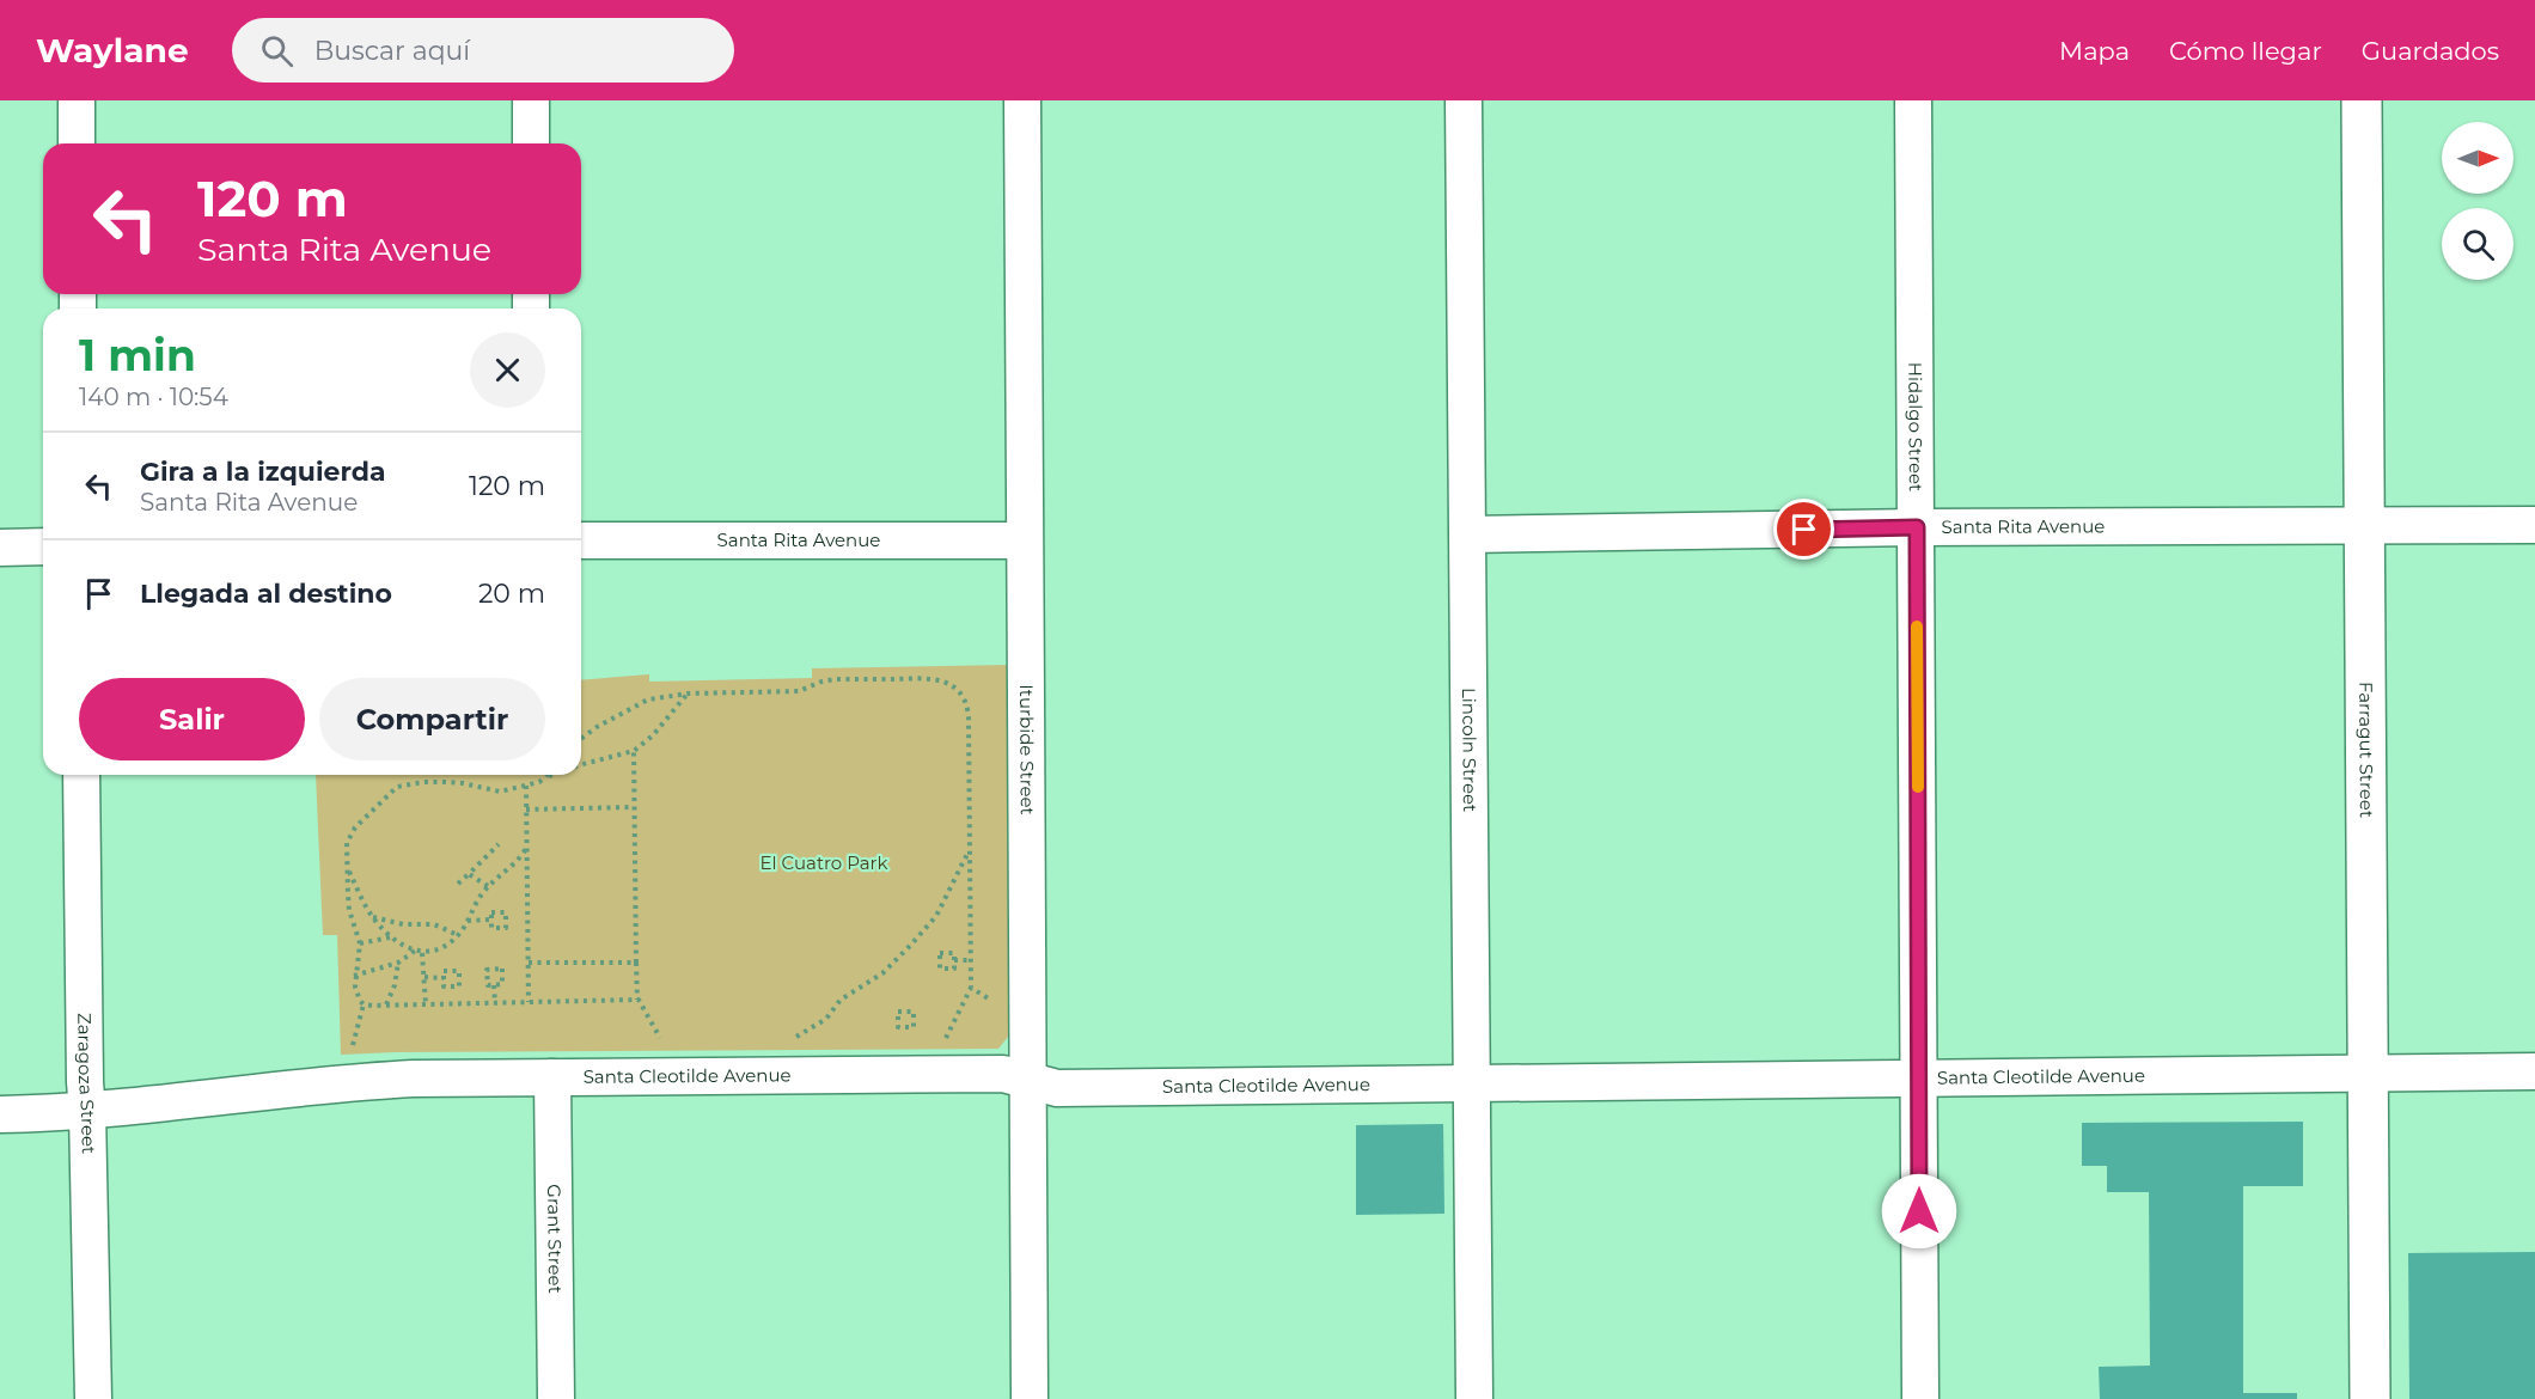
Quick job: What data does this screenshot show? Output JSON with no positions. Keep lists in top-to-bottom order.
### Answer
{
  "streets": {
    "street": [
      "Hidalgo Street",
      "Santa Rita Avenue",
      "Iturbide Street",
      "Lincoln Street",
      "Farragut Street",
      "Santa Cleotilde Avenue",
      "Zaragoza Street",
      "Grant Street"
    ]
  },
  "crossings": [
    ["Hidalgo Street", "Santa Rita Avenue"],
    ["Hidalgo Street", "Santa Cleotilde Avenue"],
    ["Santa Rita Avenue", "Iturbide Street"],
    ["Santa Rita Avenue", "Lincoln Street"],
    ["Santa Rita Avenue", "Farragut Street"],
    ["Iturbide Street", "Santa Cleotilde Avenue"],
    ["Lincoln Street", "Santa Cleotilde Avenue"],
    ["Farragut Street", "Santa Cleotilde Avenue"],
    ["Santa Cleotilde Avenue", "Zaragoza Street"],
    ["Santa Cleotilde Avenue", "Grant Street"]
  ],
  "parks": ["El Cuatro Park"],
  "north": "right",
  "page": {
    "header": "Waylane",
    "search": "Buscar aquí",
    "nav": ["Mapa", "Cómo llegar", "Guardados"],
    "turn": ["120 m", "Santa Rita Avenue"],
    "heading": ["1 min", "140 m · 10:54"],
    "list": [
      {
        "name": "Gira a la izquierda",
        "note": "Santa Rita Avenue",
        "value": "120 m"
      },
      {
        "name": "Llegada al destino",
        "value": "20 m"
      }
    ],
    "buttons": ["Salir", "Compartir"]
  }
}
